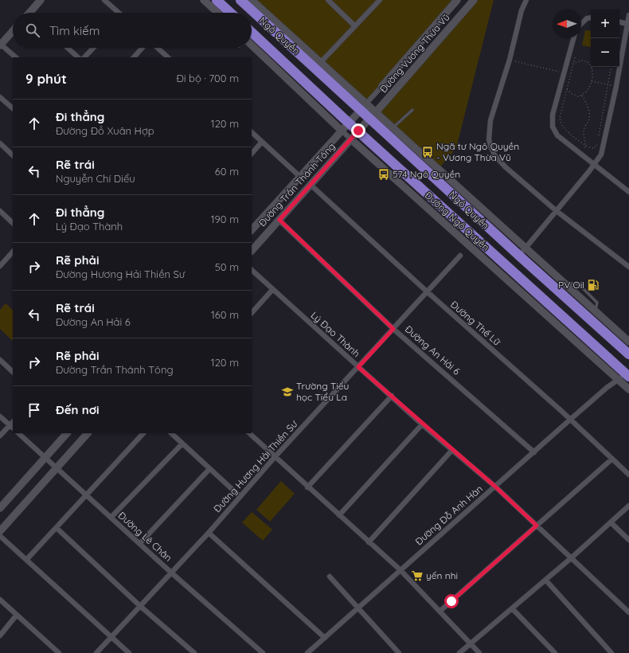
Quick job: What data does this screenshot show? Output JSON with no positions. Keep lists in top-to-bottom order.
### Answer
{
  "streets": {
    "highway": ["Ngô Quyền"],
    "street": [
      "Đường Vương Thừa Vũ",
      "Đường Trần Thánh Tông",
      "Đường Ngô Quyền",
      "Đường Thế Lữ",
      "Lý Đạo Thành",
      "Đường An Hải 6",
      "Đường Hương Hải Thiền Sư",
      "Đường Đỗ Anh Hàn",
      "Đường Lê Chân"
    ]
  },
  "crossings": [
    ["Ngô Quyền", "Đường Vương Thừa Vũ"],
    ["Ngô Quyền", "Đường Trần Thánh Tông"],
    ["Ngô Quyền", "Đường Ngô Quyền"],
    ["Ngô Quyền", "Đường Đỗ Anh Hàn"],
    ["Đường Vương Thừa Vũ", "Đường Trần Thánh Tông"],
    ["Đường Trần Thánh Tông", "Đường Ngô Quyền"],
    ["Đường Trần Thánh Tông", "Đường Thế Lữ"],
    ["Đường Trần Thánh Tông", "Đường An Hải 6"],
    ["Đường Ngô Quyền", "Đường Đỗ Anh Hàn"],
    ["Đường Thế Lữ", "Đường Hương Hải Thiền Sư"],
    ["Đường Thế Lữ", "Đường Đỗ Anh Hàn"],
    ["Lý Đạo Thành", "Đường Hương Hải Thiền Sư"],
    ["Lý Đạo Thành", "Đường Đỗ Anh Hàn"],
    ["Đường An Hải 6", "Đường Hương Hải Thiền Sư"],
    ["Đường An Hải 6", "Đường Đỗ Anh Hàn"],
    ["Đường Hương Hải Thiền Sư", "Đường Lê Chân"]
  ],
  "places": {
    "bus stop": ["Ngã tư Ngô Quyền - Vương Thừa Vũ", "574 Ngô Quyền"],
    "fuel station": ["PV Oil"],
    "school or university": ["Trường Tiểu học Tiểu La"],
    "supermarket": ["yến nhi"]
  },
  "north": "left",
  "page": {
    "map_buttons": ["+", "−"],
    "search": "Tìm kiếm",
    "heading": ["9 phút", "Đi bộ · 700 m"],
    "list": [
      ["Đi thẳng", "Đường Đỗ Xuân Hợp", "120 m"],
      ["Rẽ trái", "Nguyễn Chí Diểu", "60 m"],
      ["Đi thẳng", "Lý Đạo Thành", "190 m"],
      ["Rẽ phải", "Đường Hương Hải Thiền Sư", "50 m"],
      ["Rẽ trái", "Đường An Hải 6", "160 m"],
      ["Rẽ phải", "Đường Trần Thánh Tông", "120 m"],
      "Đến nơi"
    ]
  }
}
